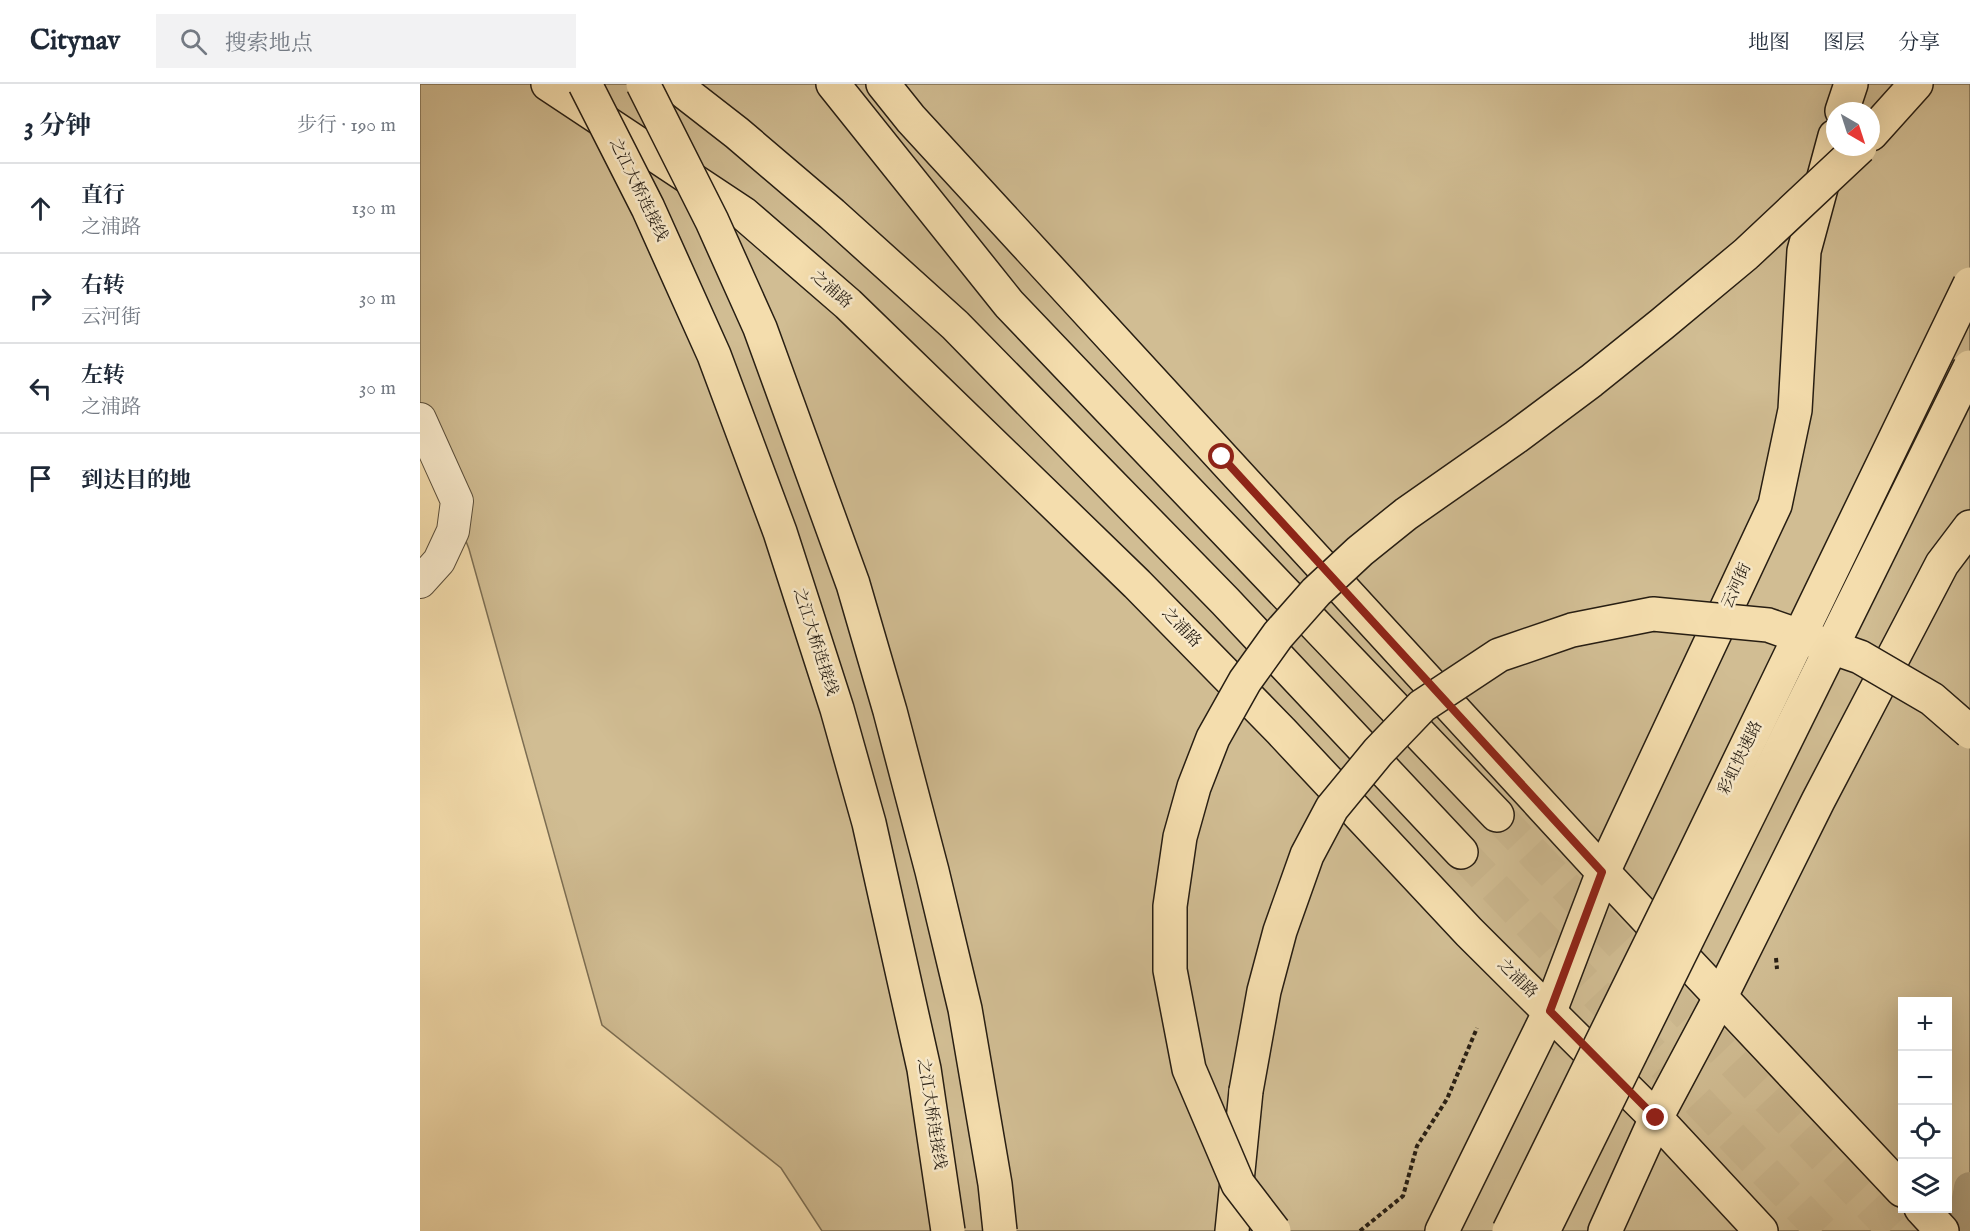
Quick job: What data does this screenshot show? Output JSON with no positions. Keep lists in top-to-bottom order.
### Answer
{
  "streets": {
    "main road": [
      "之江大桥连接线",
      "之浦路",
      "云河街",
      "彩虹快速路"
    ]
  },
  "crossings": [
    ["之浦路", "云河街"]
  ],
  "north": "bottom right",
  "page": {
    "header": "Citynav",
    "search": "搜索地点",
    "nav": ["地图", "图层", "分享"],
    "heading": ["3 分钟", "步行 · 190 m"],
    "list": [
      ["直行", "之浦路", "130 m"],
      ["右转", "云河街", "30 m"],
      ["左转", "之浦路", "30 m"],
      "到达目的地"
    ],
    "map_buttons": ["+", "−"]
  }
}
